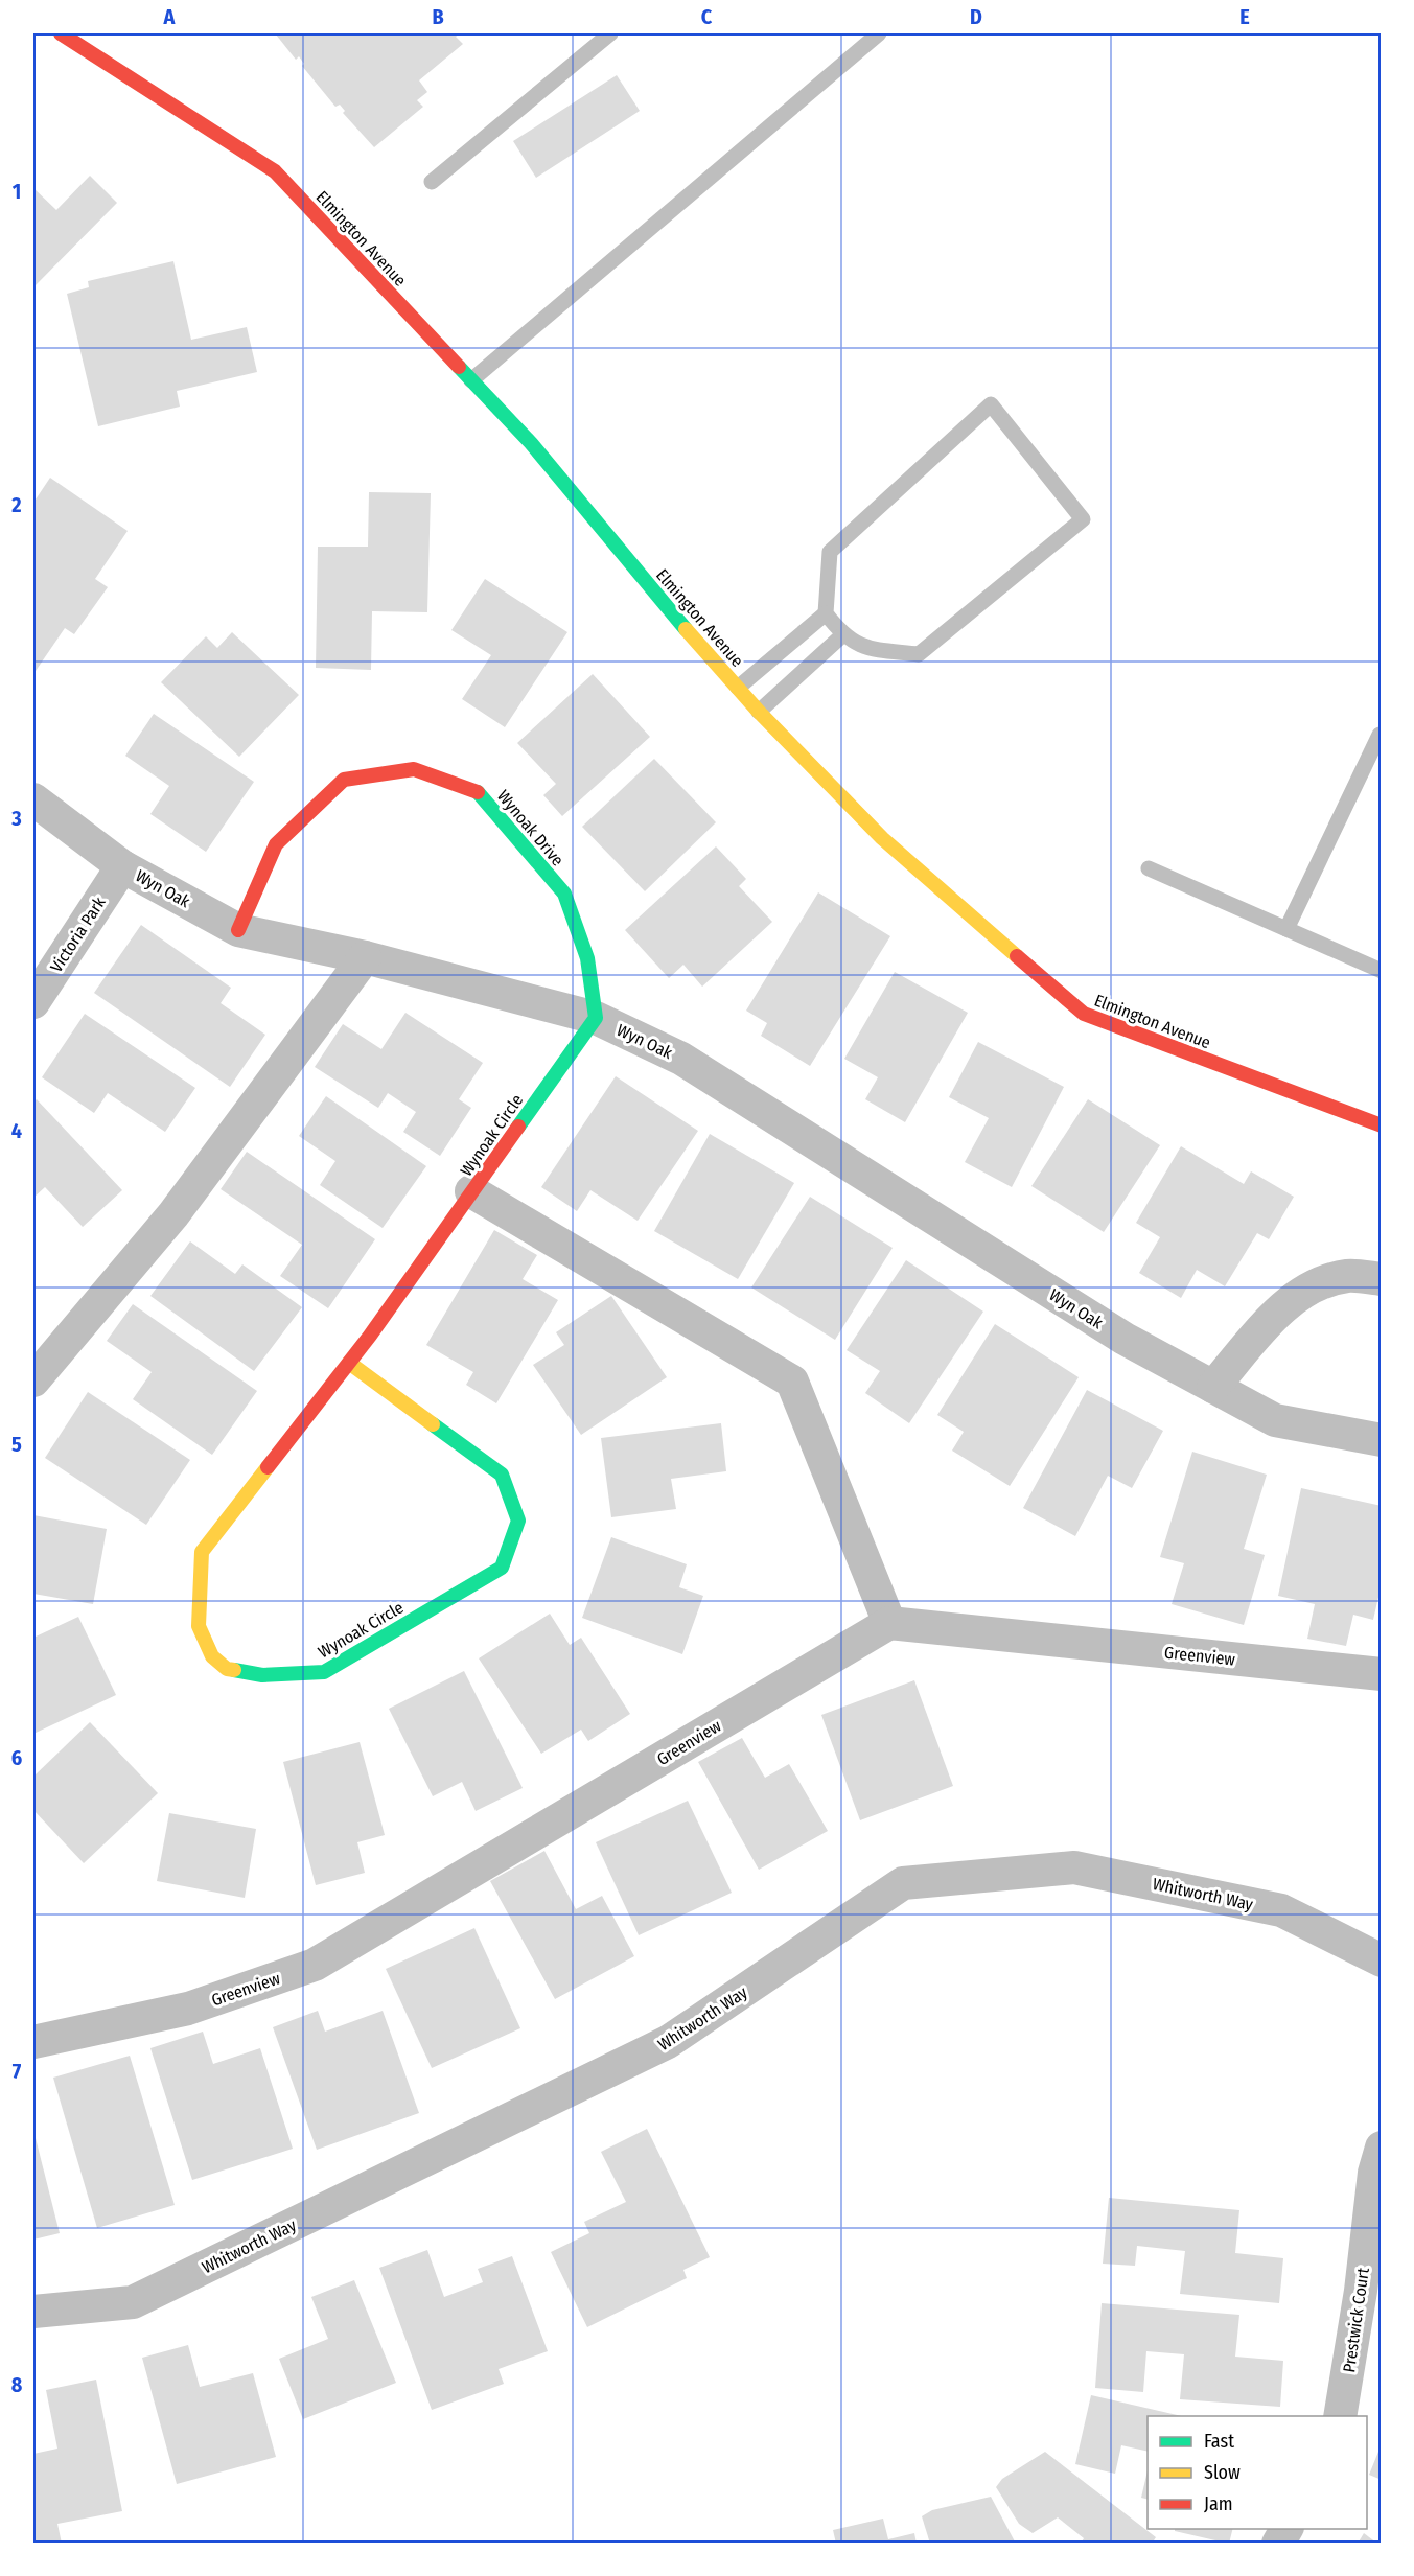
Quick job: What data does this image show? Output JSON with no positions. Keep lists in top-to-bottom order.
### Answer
{
  "streets": {
    "street": [
      "Elmington Avenue",
      "Wynoak Drive",
      "Wyn Oak",
      "Victoria Park",
      "Wynoak Circle",
      "Greenview",
      "Whitworth Way",
      "Prestwick Court"
    ]
  },
  "crossings": [
    ["Wynoak Drive", "Wyn Oak"],
    ["Wynoak Drive", "Wynoak Circle"],
    ["Wyn Oak", "Victoria Park"],
    ["Wyn Oak", "Wynoak Circle"]
  ],
  "legend": ["Fast", "Slow", "Jam"],
  "grid": {
    "columns": [
      "A",
      "B",
      "C",
      "D",
      "E"
    ],
    "rows": [
      "1",
      "2",
      "3",
      "4",
      "5",
      "6",
      "7",
      "8"
    ]
  }
}
